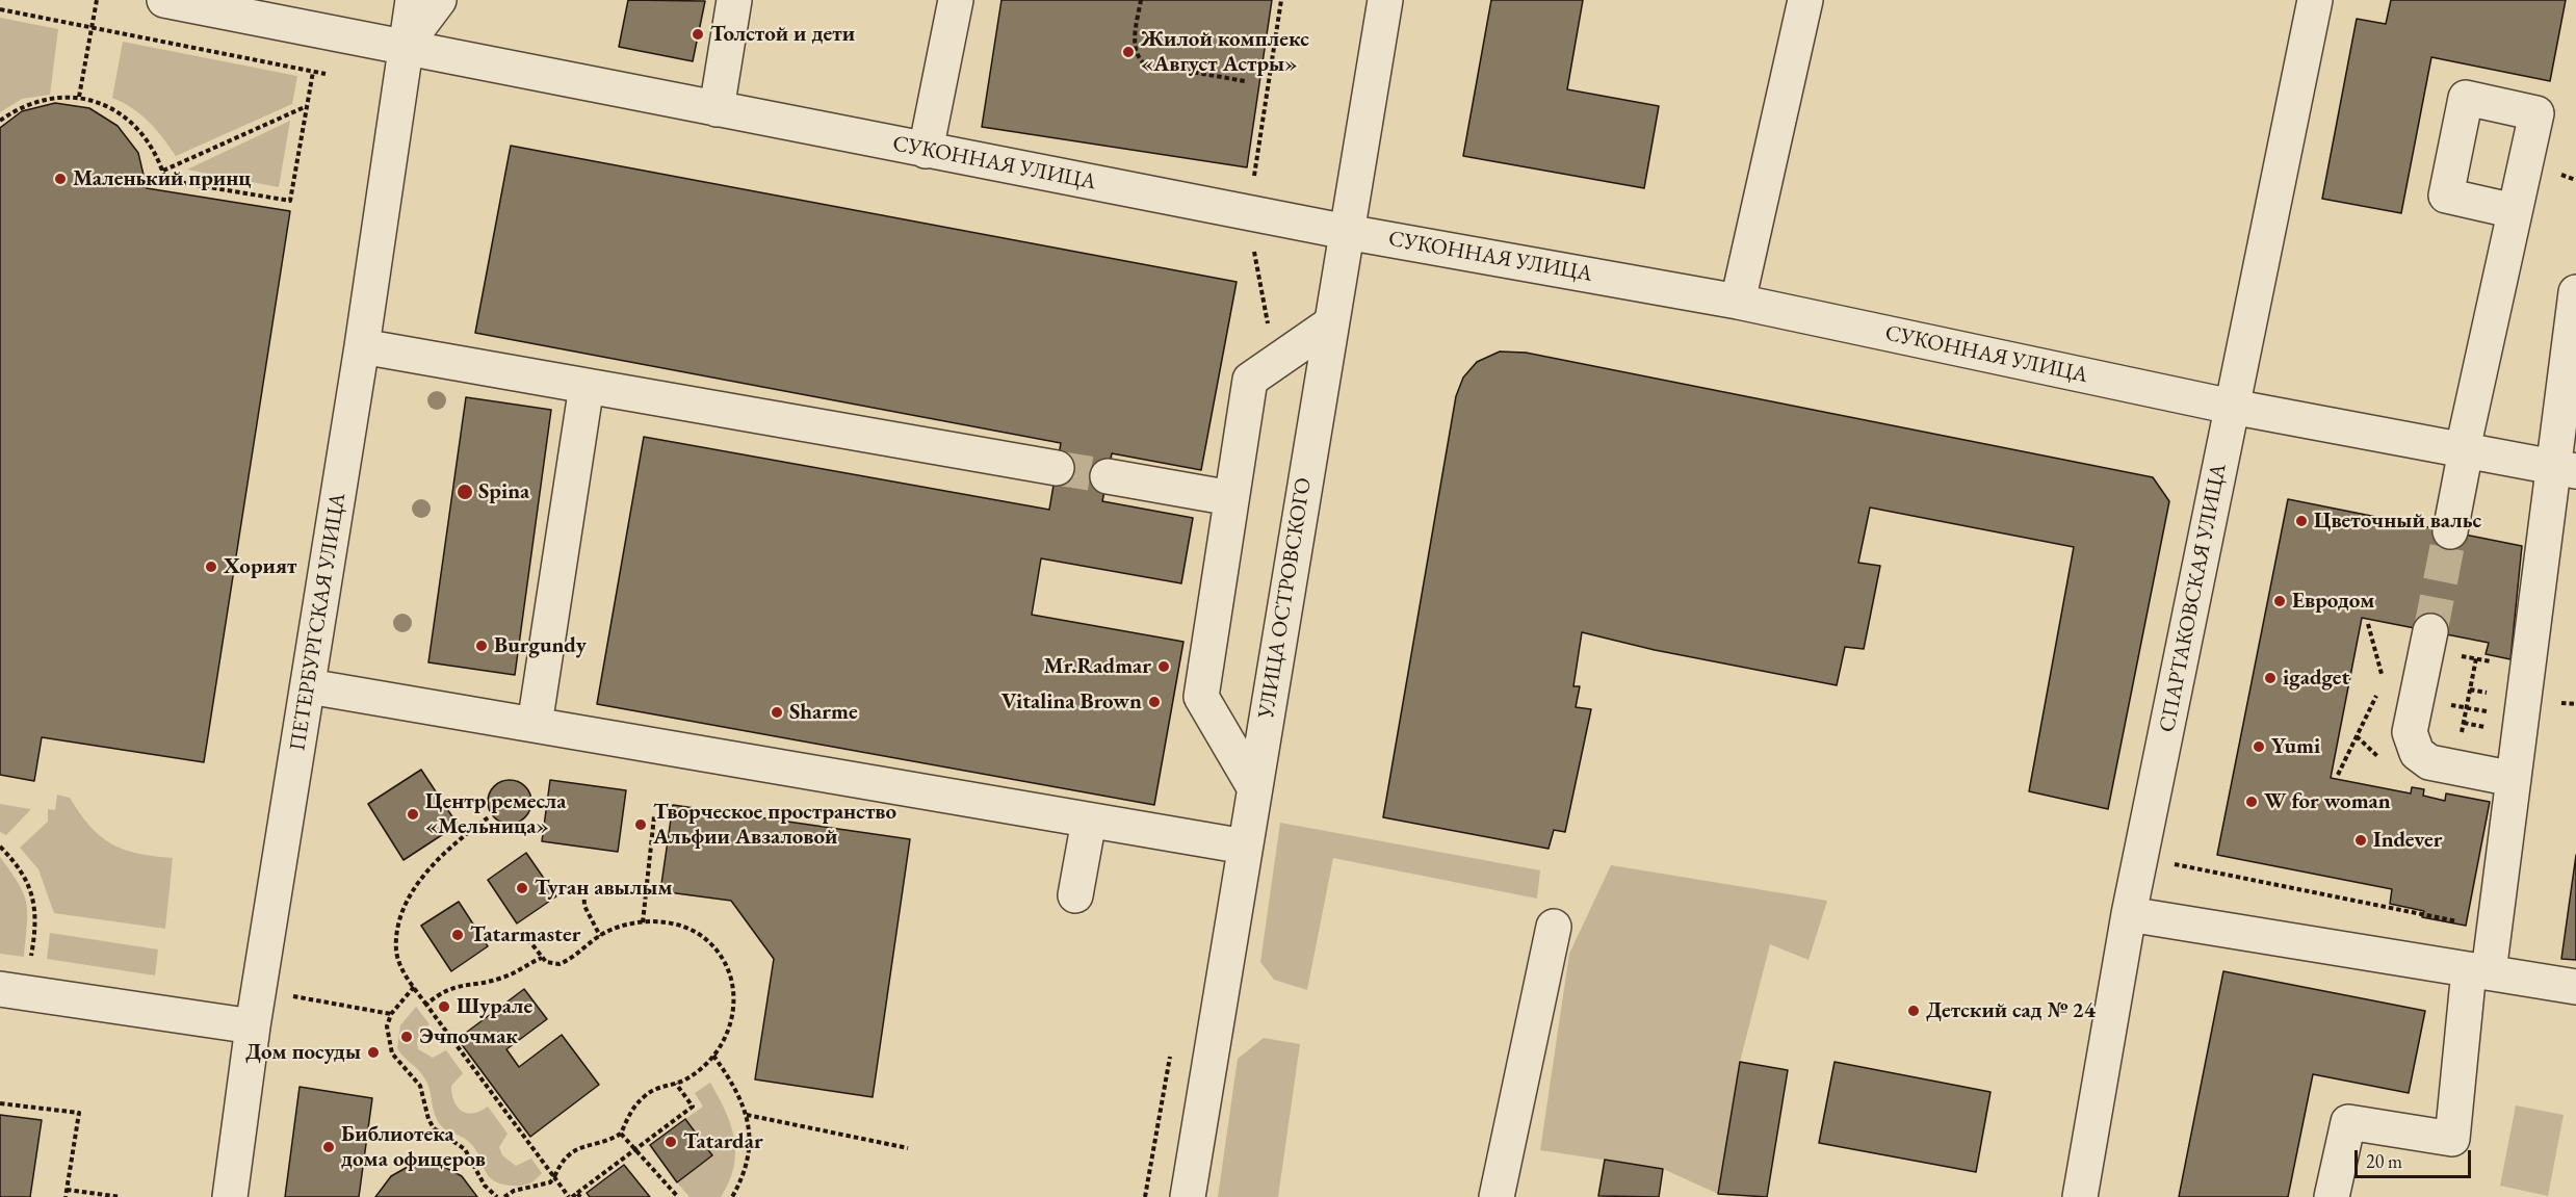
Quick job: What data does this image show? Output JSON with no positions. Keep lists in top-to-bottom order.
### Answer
{
  "streets": {
    "street": [
      "СУКОННАЯ УЛИЦА",
      "УЛИЦА ОСТРОВСКОГО",
      "СПАРТАКОВСКАЯ УЛИЦА",
      "ПЕТЕРБУРГСКАЯ УЛИЦА"
    ]
  },
  "crossings": [
    ["СУКОННАЯ УЛИЦА", "УЛИЦА ОСТРОВСКОГО"],
    ["СУКОННАЯ УЛИЦА", "СПАРТАКОВСКАЯ УЛИЦА"],
    ["СУКОННАЯ УЛИЦА", "ПЕТЕРБУРГСКАЯ УЛИЦА"]
  ],
  "places": [
    "Толстой и дети",
    "Жилой комплекс «Август Астры»",
    "Маленький принц",
    "Spina",
    "Цветочный вальс",
    "Хорият",
    "Евродом",
    "Burgundy",
    "Mr.Radmar",
    "igadget",
    "Vitalina Brown",
    "Sharme",
    "Yumi",
    "W for woman",
    "Центр ремесла «Мельница»",
    "Творческое пространство Альфии Авзаловой",
    "Indever",
    "Туган авылым",
    "Tatarmaster",
    "Шурале",
    "Детский сад № 24",
    "Эчпочмак",
    "Дом посуды",
    "Tatardar",
    "Библиотека дома офицеров"
  ],
  "scale_bar": "20 m"
}
